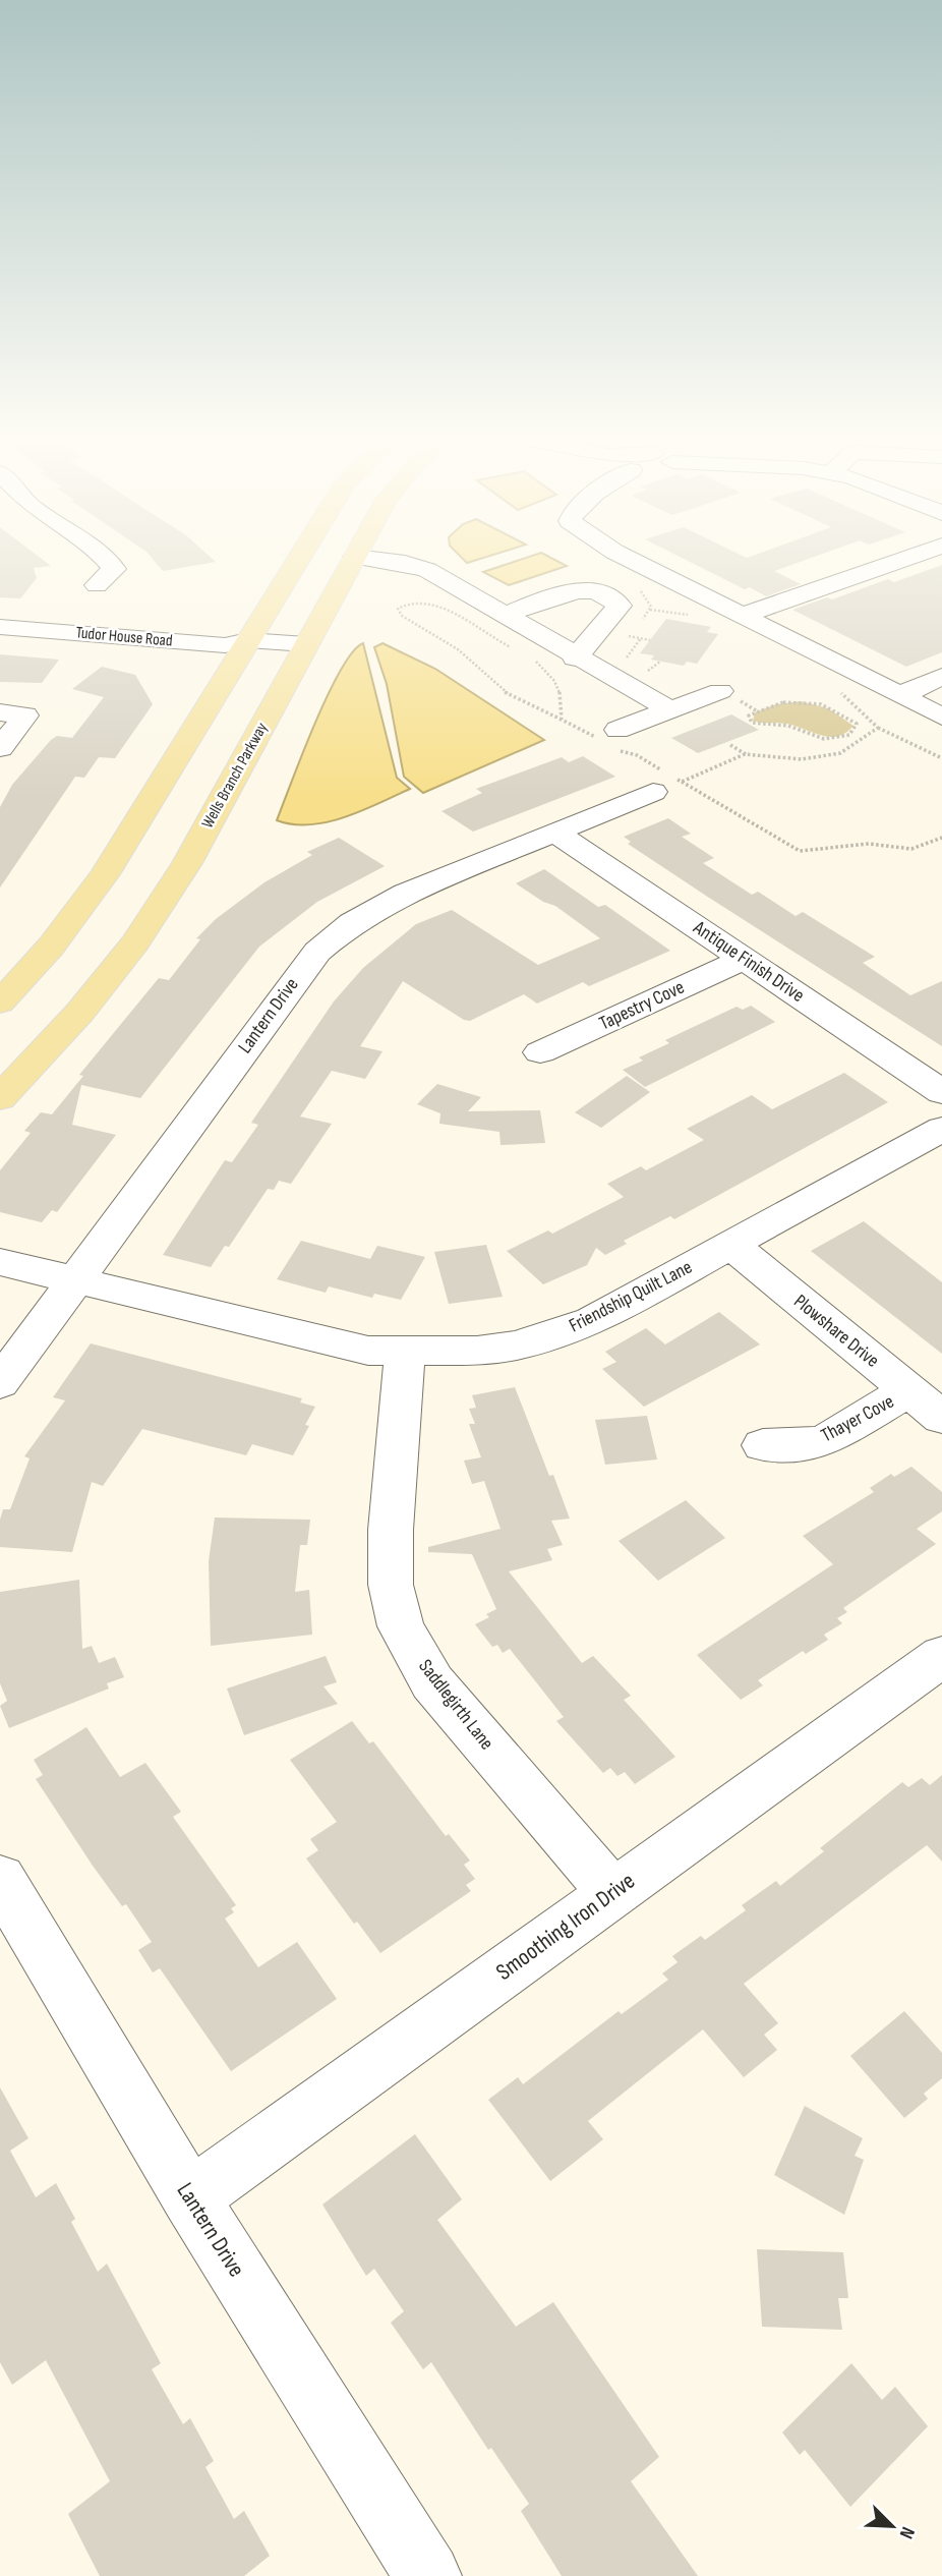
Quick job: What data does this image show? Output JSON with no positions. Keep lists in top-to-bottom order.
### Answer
{
  "streets": {
    "main road": ["Wells Branch Parkway"],
    "street": [
      "Tudor House Road",
      "Antique Finish Drive",
      "Tapestry Cove",
      "Lantern Drive",
      "Friendship Quilt Lane",
      "Plowshare Drive",
      "Thayer Cove",
      "Saddlegirth Lane",
      "Smoothing Iron Drive"
    ]
  },
  "crossings": [
    ["Tudor House Road", "Wells Branch Parkway"],
    ["Antique Finish Drive", "Tapestry Cove"],
    ["Antique Finish Drive", "Lantern Drive"],
    ["Lantern Drive", "Friendship Quilt Lane"],
    ["Lantern Drive", "Smoothing Iron Drive"],
    ["Friendship Quilt Lane", "Plowshare Drive"],
    ["Friendship Quilt Lane", "Saddlegirth Lane"],
    ["Plowshare Drive", "Thayer Cove"],
    ["Saddlegirth Lane", "Smoothing Iron Drive"]
  ],
  "north": "bottom right"
}
